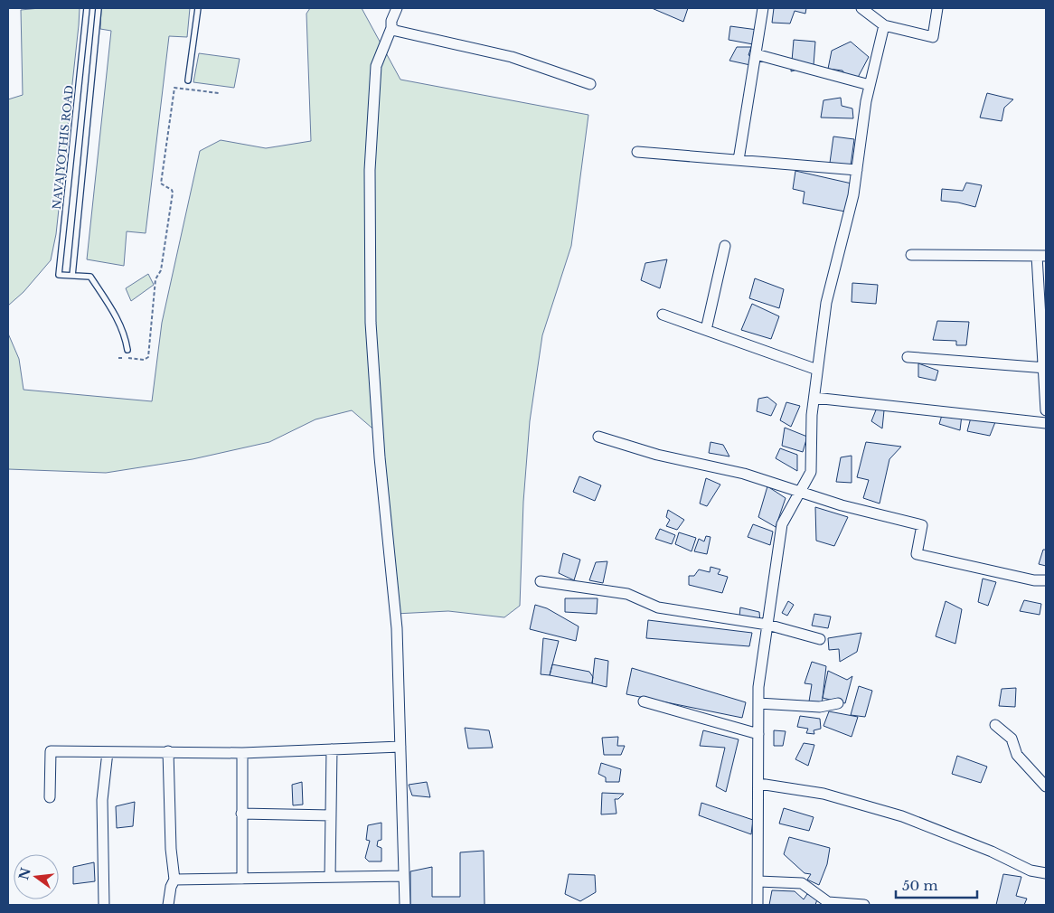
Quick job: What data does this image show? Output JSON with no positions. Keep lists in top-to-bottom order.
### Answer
{
  "streets": {
    "lane": ["NAVAJYOTHIS ROAD"]
  },
  "scale_bar": "50 m",
  "north": "left"
}
